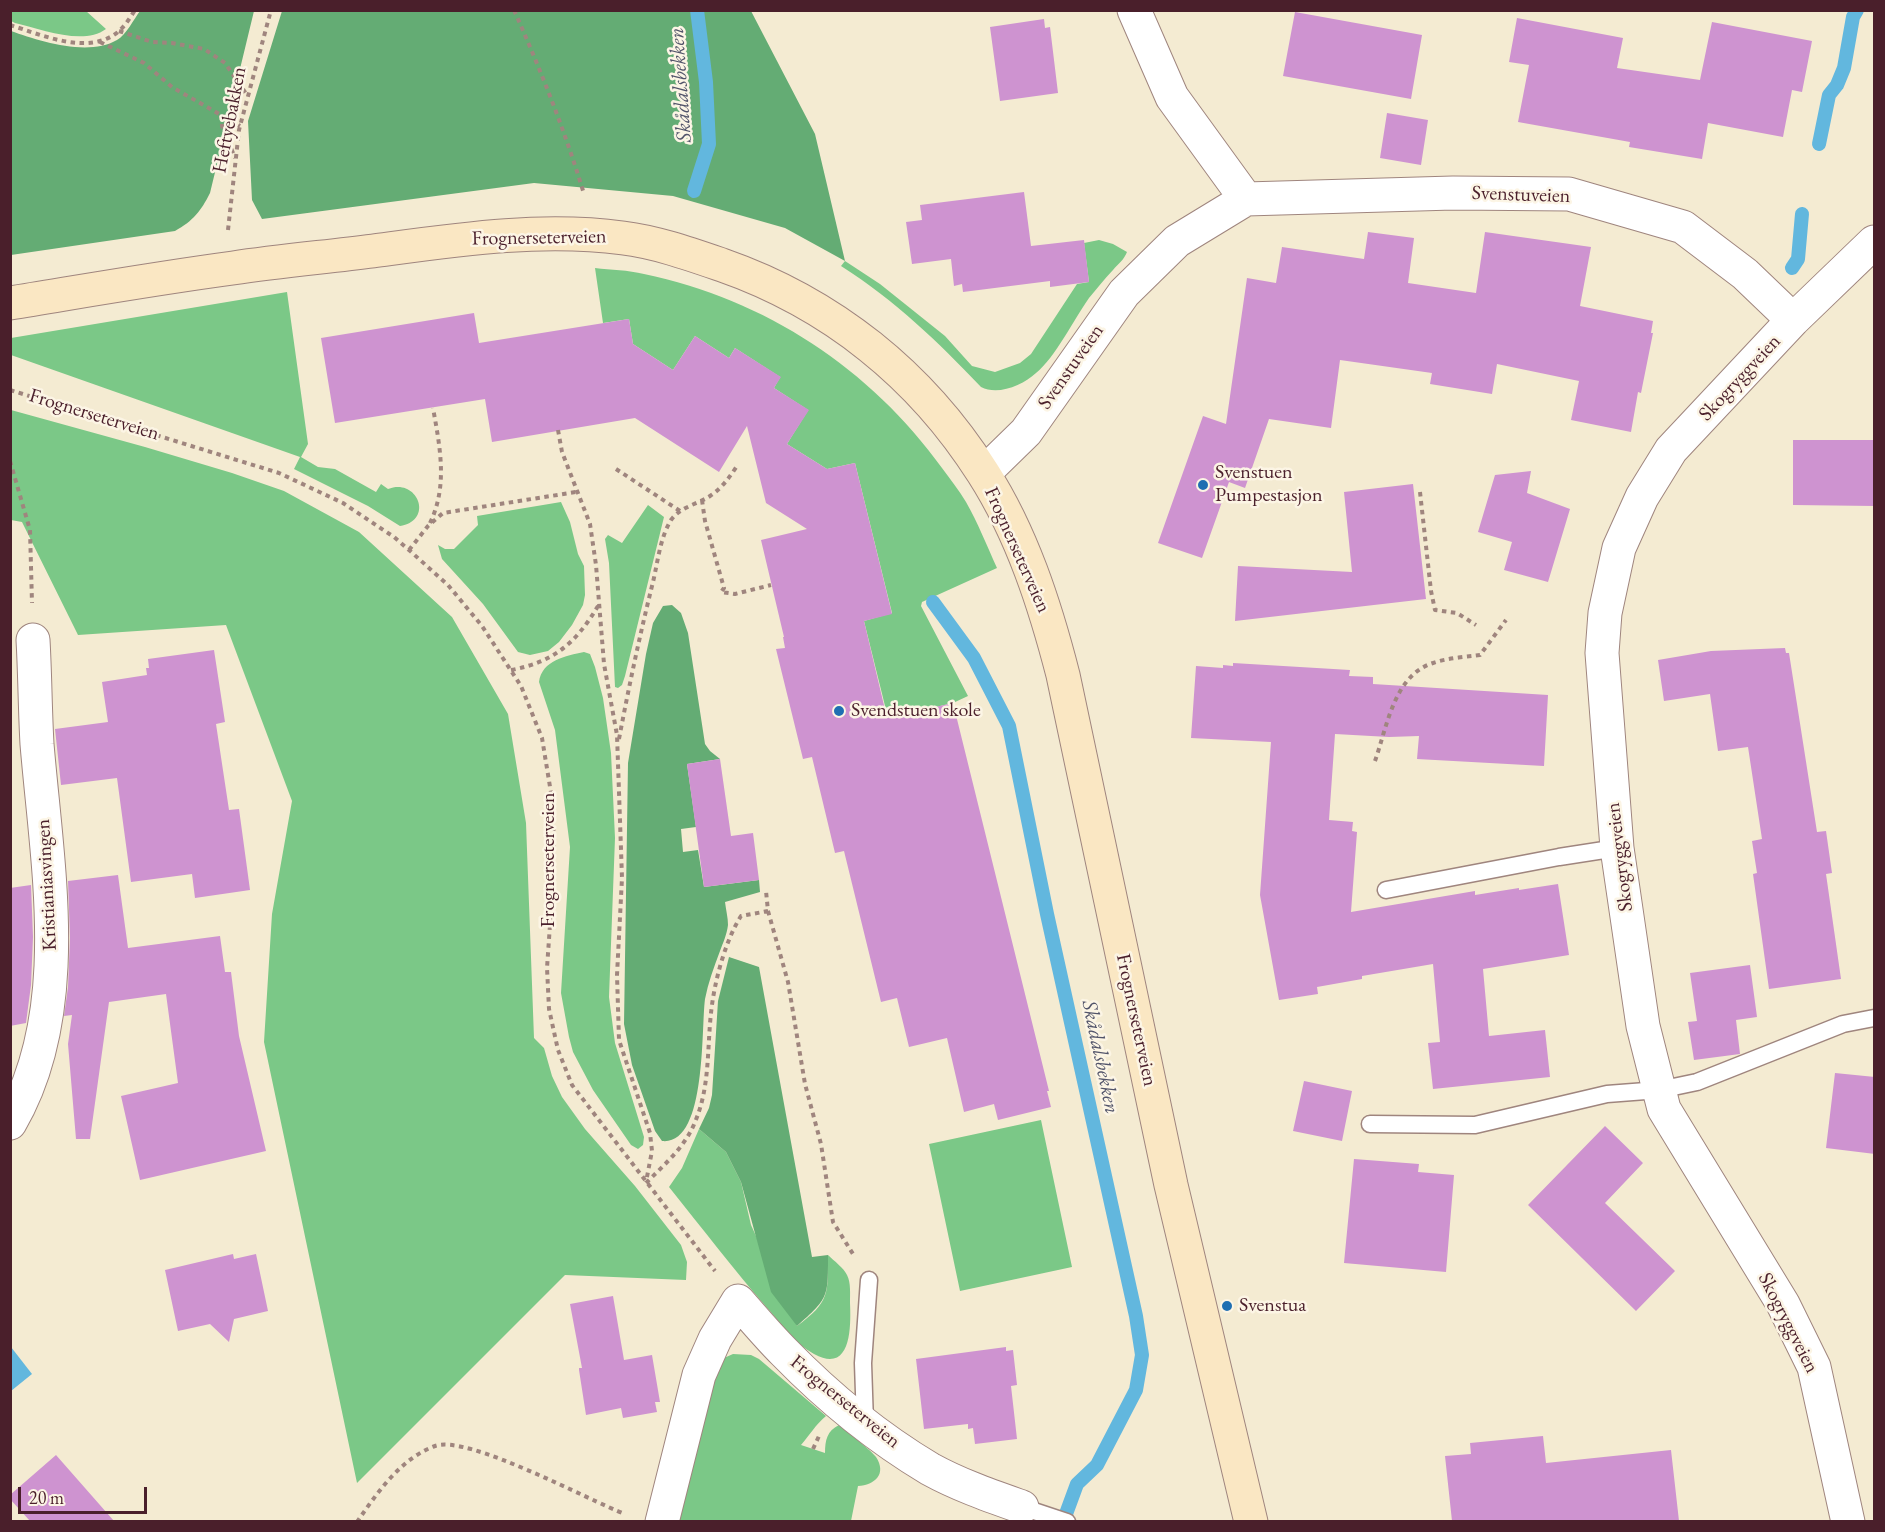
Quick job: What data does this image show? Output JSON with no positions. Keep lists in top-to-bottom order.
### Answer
{
  "streets": {
    "main road": ["Frognerseterveien"],
    "street": ["Svenstuveien", "Skogryggveien", "Kristianiasvingen"],
    "path": ["Heftyebakken"]
  },
  "crossings": [
    ["Svenstuveien", "Frognerseterveien"],
    ["Svenstuveien", "Skogryggveien"]
  ],
  "water": ["Skådalsbekken"],
  "places": ["Svenstuen Pumpestasjon", "Svendstuen skole", "Svenstua"],
  "scale_bar": "20 m"
}
